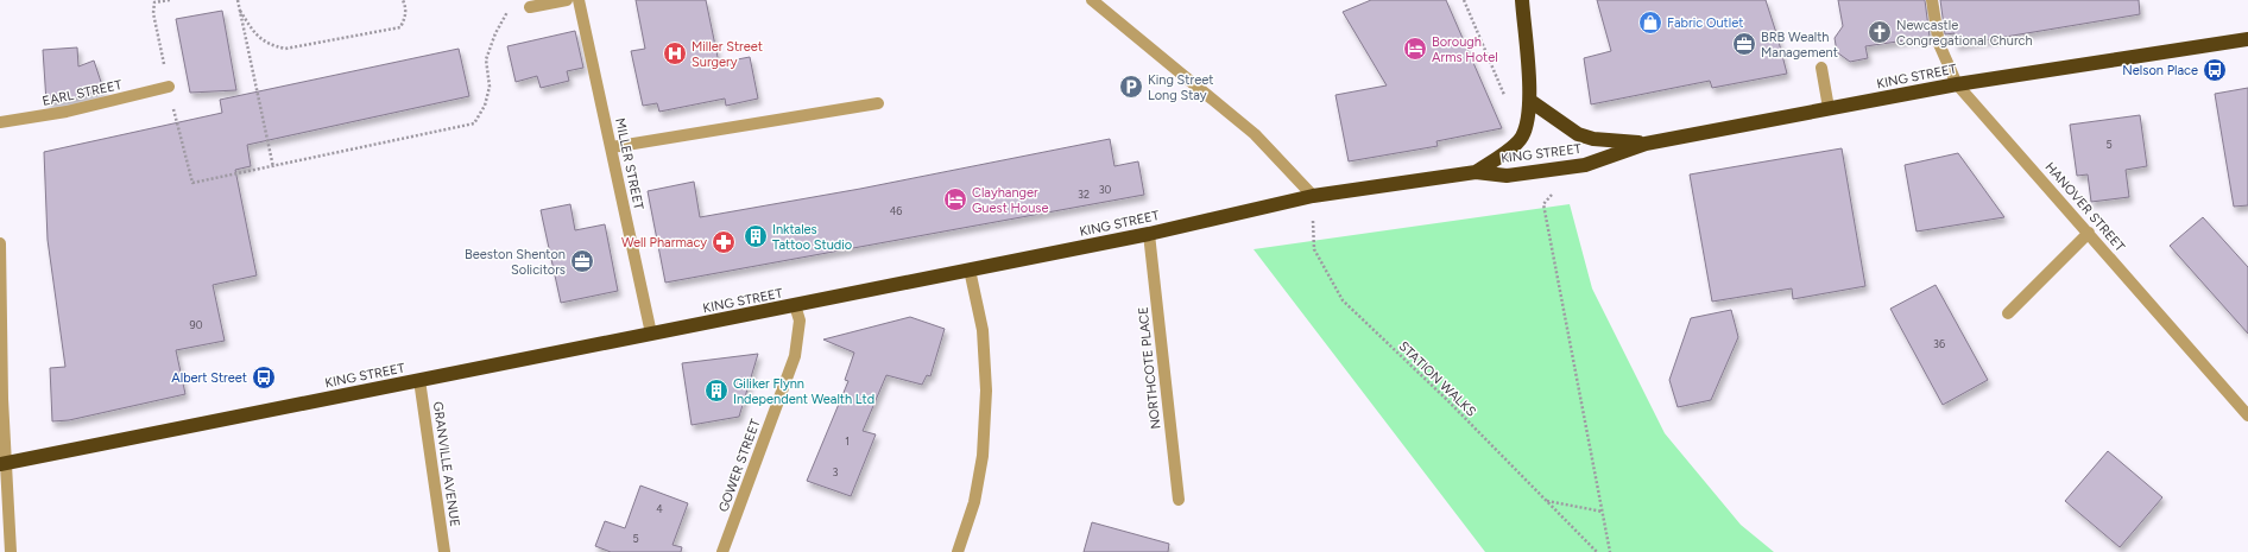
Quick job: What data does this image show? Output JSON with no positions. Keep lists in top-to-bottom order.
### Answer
{
  "streets": {
    "highway": ["KING STREET"],
    "street": [
      "EARL STREET",
      "MILLER STREET",
      "HANOVER STREET",
      "NORTHCOTE PLACE",
      "GRANVILLE AVENUE",
      "GOWER STREET"
    ],
    "path": ["STATION WALKS"]
  },
  "crossings": [
    ["KING STREET", "MILLER STREET"],
    ["KING STREET", "HANOVER STREET"],
    ["KING STREET", "NORTHCOTE PLACE"],
    ["KING STREET", "STATION WALKS"],
    ["KING STREET", "GRANVILLE AVENUE"],
    ["KING STREET", "GOWER STREET"]
  ],
  "places": {
    "shop": ["Fabric Outlet"],
    "church": ["Newcastle Congregational Church"],
    "office": ["BRB Wealth Management", "Beeston Shenton Solicitors"],
    "hotel": ["Borough Arms Hotel", "Clayhanger Guest House"],
    "hospital": ["Miller Street Surgery"],
    "bus stop": ["Nelson Place", "Albert Street"],
    "parking": ["King Street Long Stay"],
    "building": ["Inktales Tattoo Studio", "Giliker Flynn Independent Wealth Ltd"],
    "pharmacy": ["Well Pharmacy"]
  },
  "house_numbers": [
    "5",
    "30",
    "32",
    "46",
    "90",
    "36",
    "1",
    "3",
    "4",
    "5"
  ]
}
